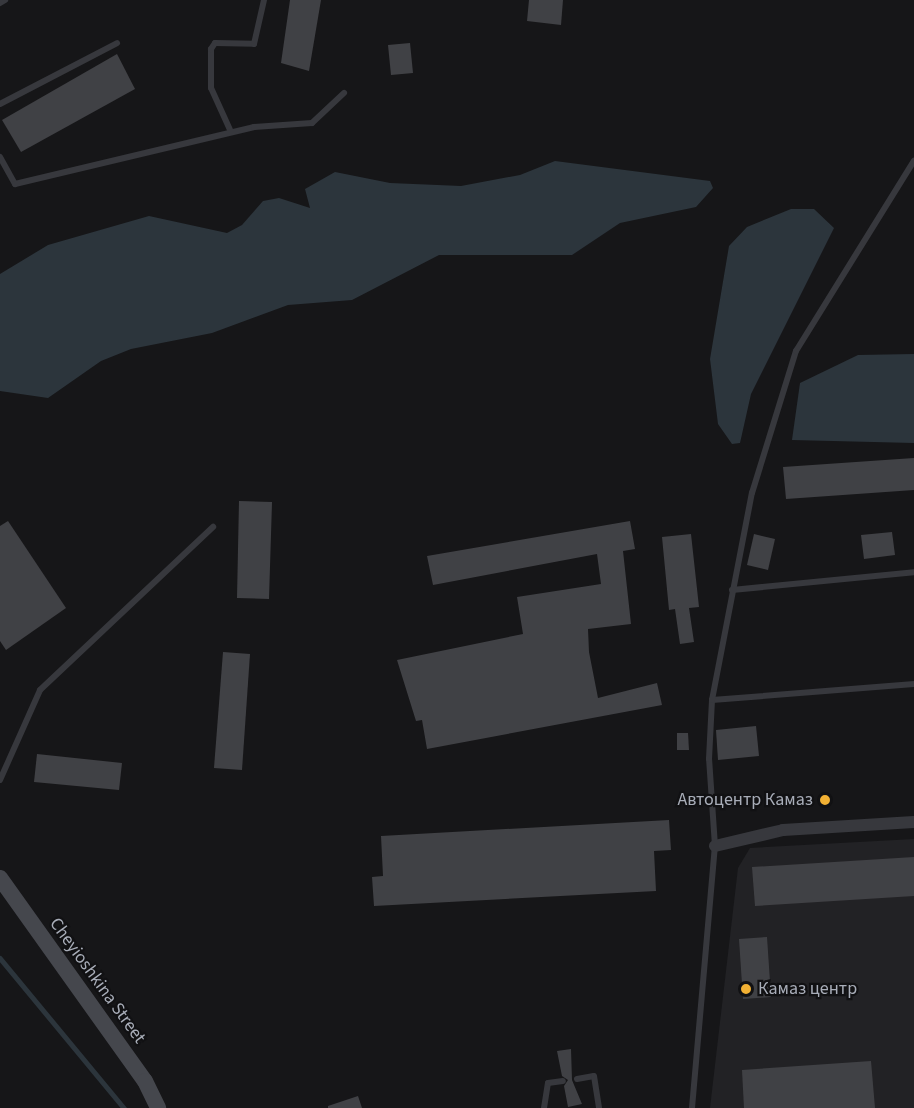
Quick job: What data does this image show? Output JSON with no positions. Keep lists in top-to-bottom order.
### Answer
{
  "streets": {
    "street": ["Cheyioshkina Street"]
  },
  "places": ["Автоцентр Камаз", "Камаз центр"]
}
